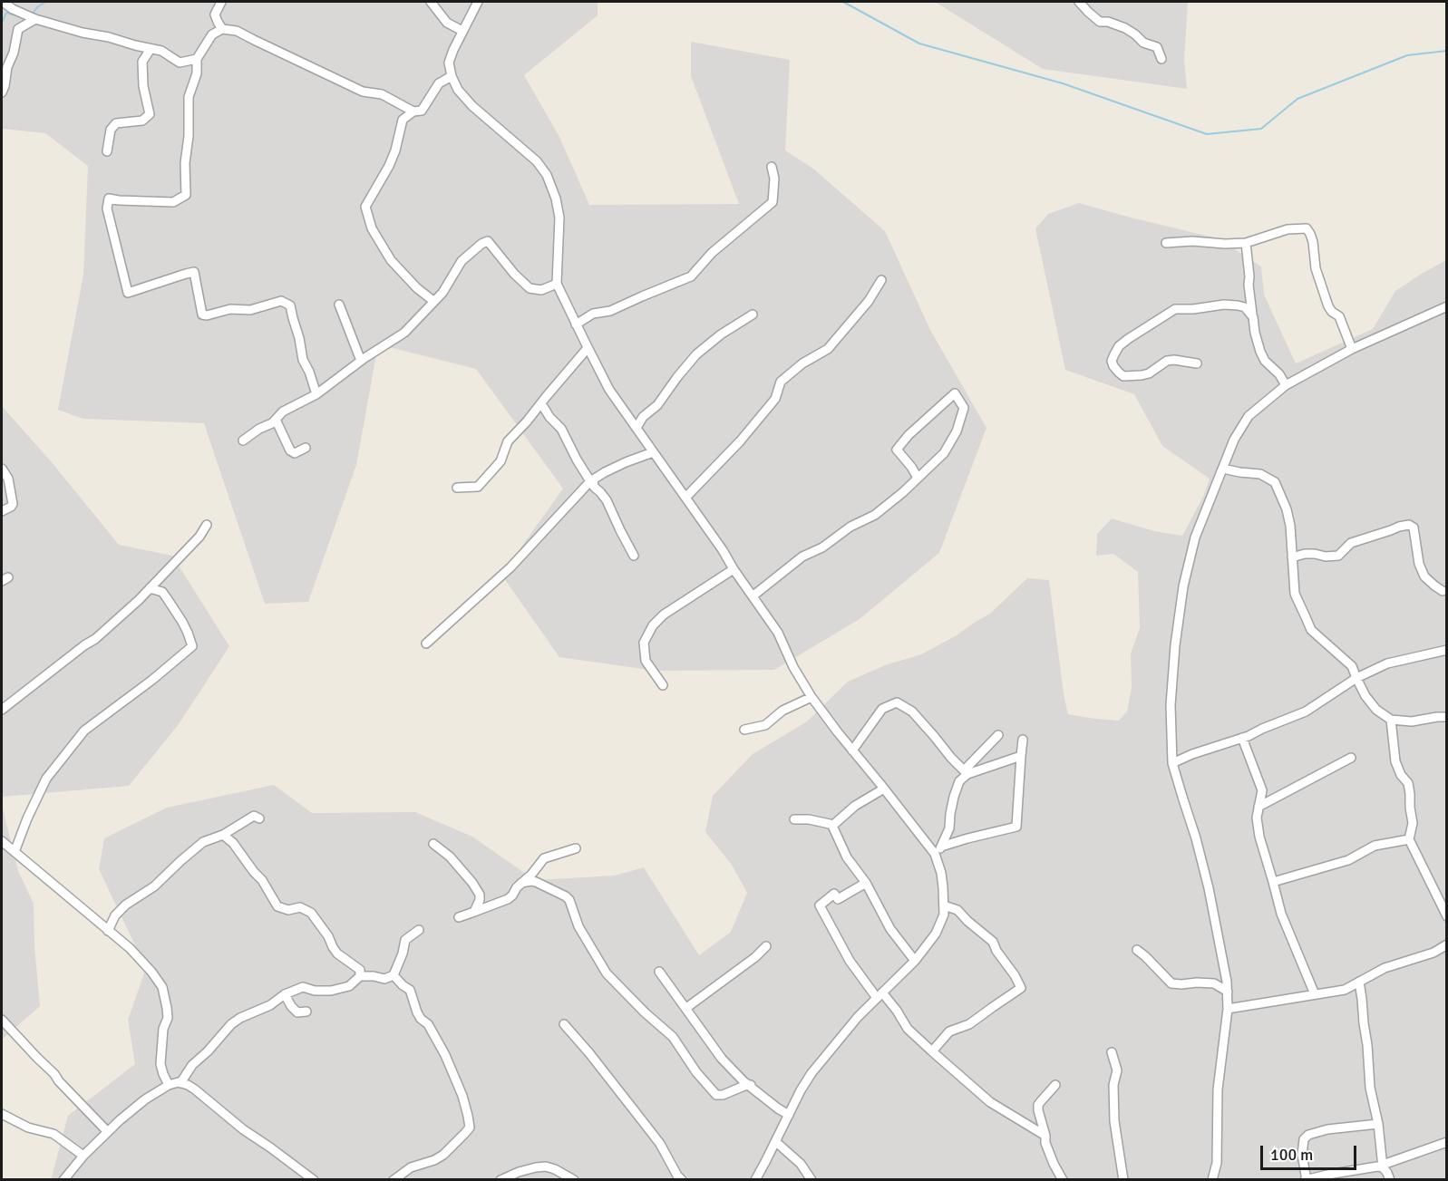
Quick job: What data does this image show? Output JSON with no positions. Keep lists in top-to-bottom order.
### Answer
{
  "scale_bar": "100 m"
}
